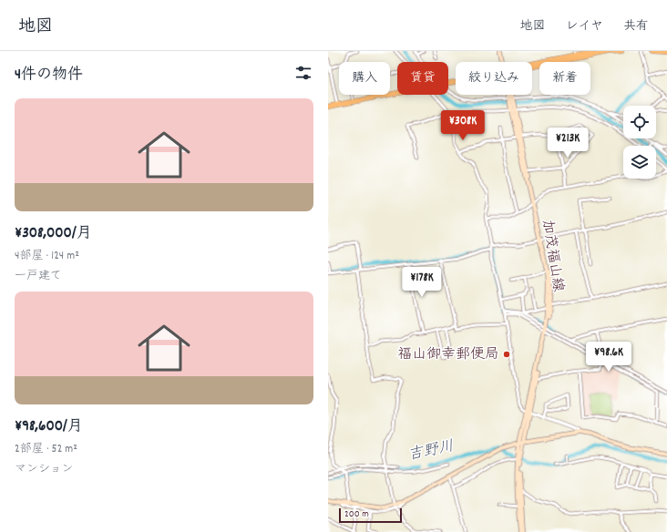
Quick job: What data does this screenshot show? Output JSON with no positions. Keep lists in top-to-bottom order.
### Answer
{
  "streets": {
    "main road": ["加茂福山線"]
  },
  "water": ["吉野川"],
  "places": ["福山御幸郵便局"],
  "scale_bar": "200 m",
  "page": {
    "header": "地図",
    "nav": ["地図", "レイヤ", "共有"],
    "heading": "4件の物件",
    "chip": [
      "購入",
      "賃貸",
      "絞り込み",
      "新着"
    ],
    "list": [
      {
        "name": "¥308,000/月",
        "note": "4部屋 · 124 m² · 一戸建て"
      },
      {
        "name": "¥98,600/月",
        "note": "2部屋 · 52 m² · マンション"
      }
    ],
    "price": [
      "¥308K",
      "¥213K",
      "¥178K",
      "¥98.6K"
    ],
    "scale": "200 m"
  }
}
